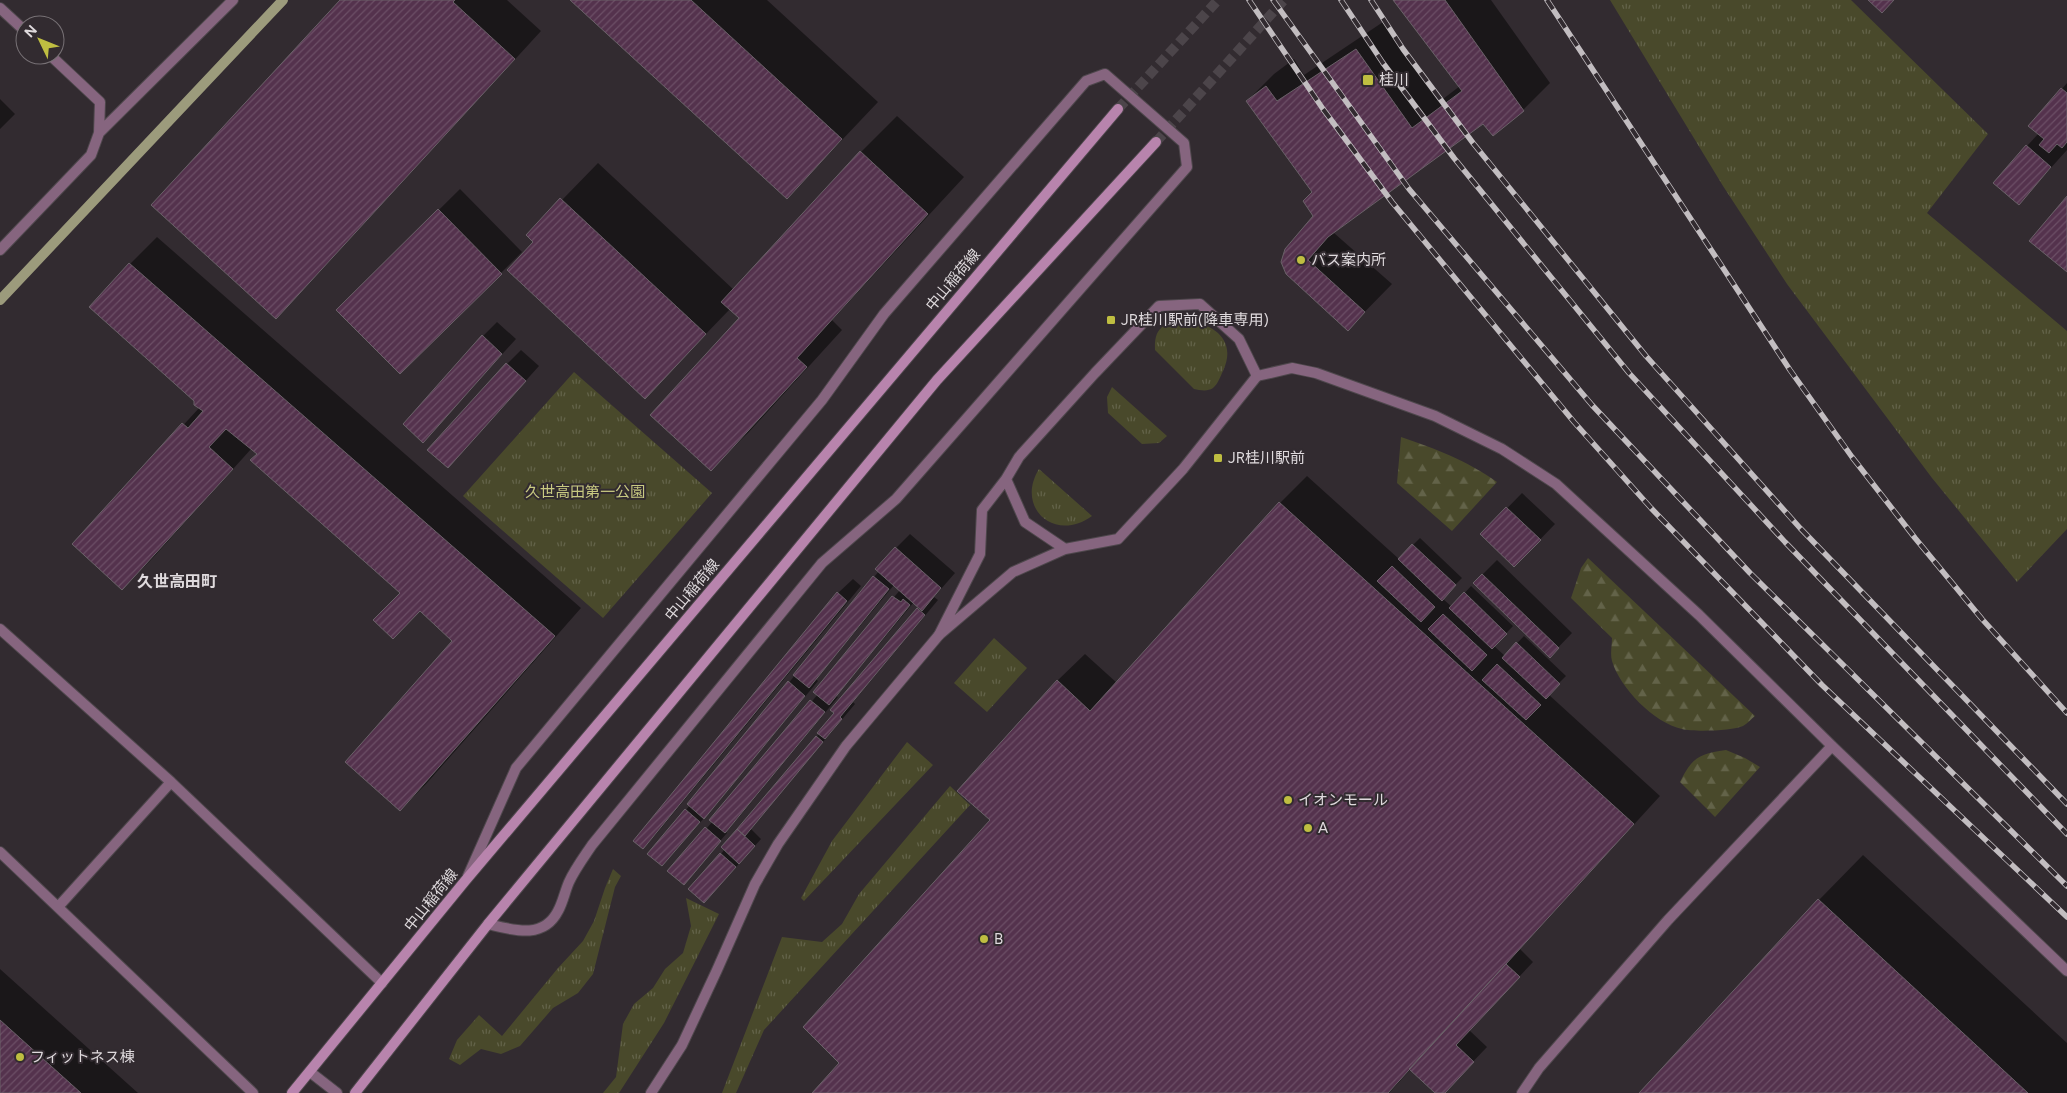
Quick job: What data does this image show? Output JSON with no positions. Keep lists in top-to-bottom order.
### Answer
{
  "streets": {
    "main road": ["中山稲荷線"]
  },
  "districts": ["久世高田町"],
  "parks": ["久世高田第一公園"],
  "places": {
    "transit": ["桂川", "JR桂川駅前(降車専用)", "JR桂川駅前"],
    "other": [
      "バス案内所",
      "イオンモール",
      "A",
      "B",
      "フィットネス棟"
    ]
  },
  "north": "top left"
}
